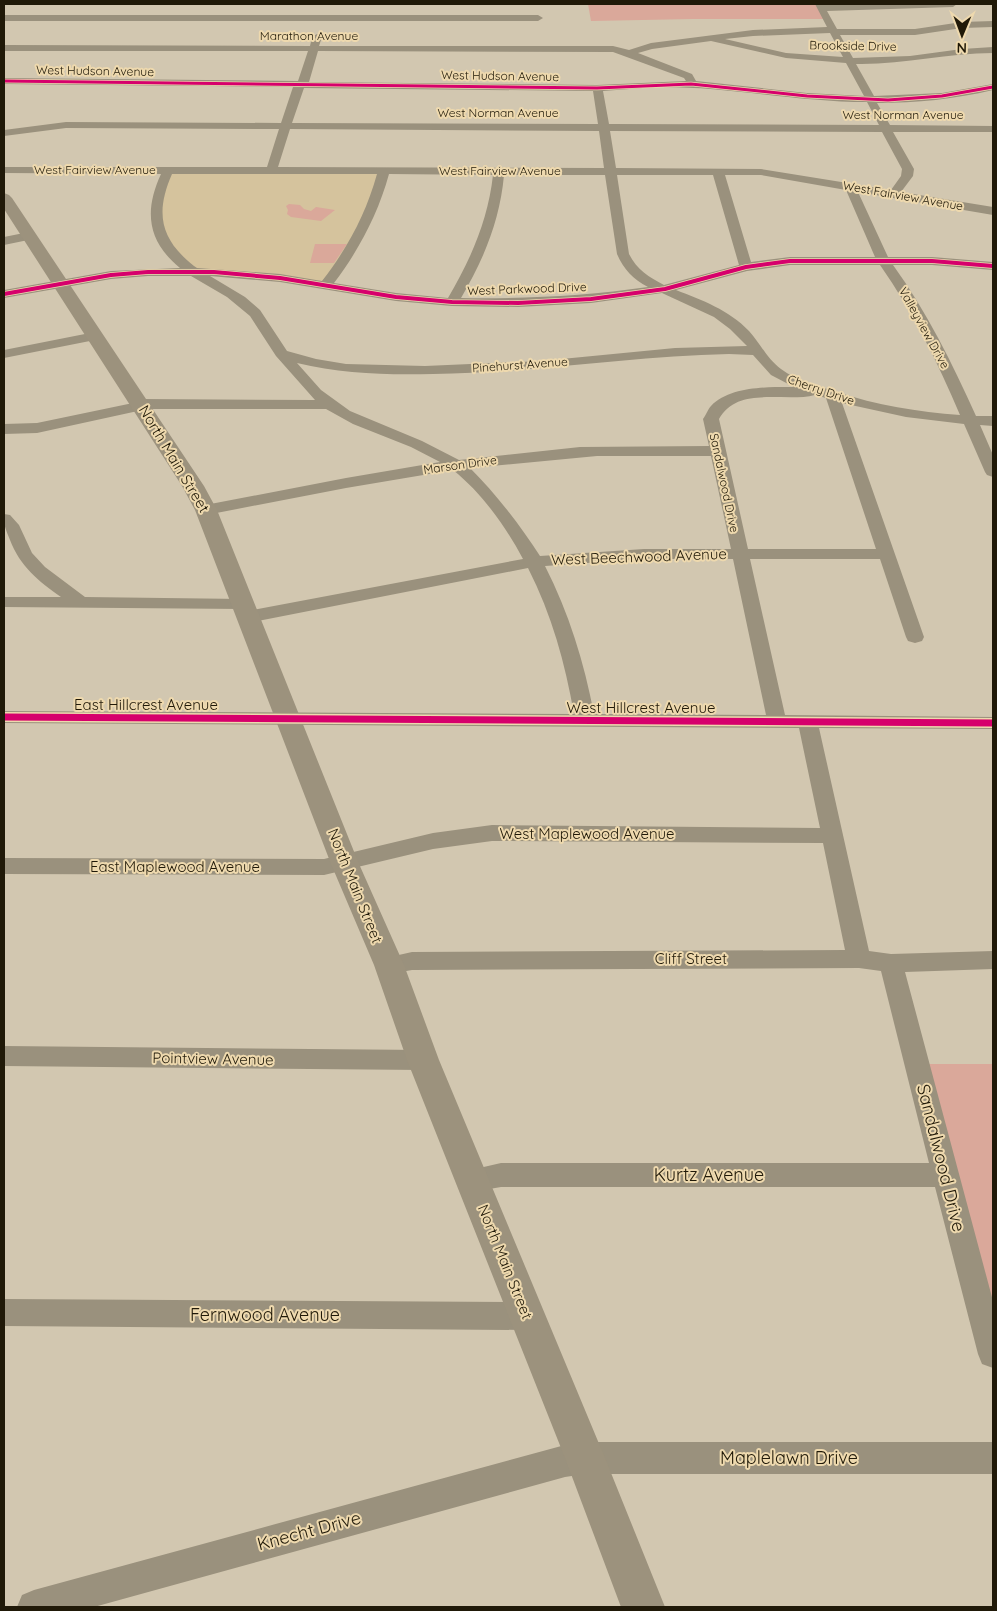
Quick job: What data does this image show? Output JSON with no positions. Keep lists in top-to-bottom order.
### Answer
{
  "streets": {
    "main road": ["North Main Street"],
    "street": [
      "Marathon Avenue",
      "Brookside Drive",
      "West Hudson Avenue",
      "West Norman Avenue",
      "West Fairview Avenue",
      "West Parkwood Drive",
      "Valleyview Drive",
      "Pinehurst Avenue",
      "Cherry Drive",
      "Marson Drive",
      "Sandalwood Drive",
      "West Beechwood Avenue",
      "East Hillcrest Avenue",
      "West Hillcrest Avenue",
      "West Maplewood Avenue",
      "East Maplewood Avenue",
      "Cliff Street",
      "Pointview Avenue",
      "Kurtz Avenue",
      "Fernwood Avenue",
      "Maplelawn Drive",
      "Knecht Drive"
    ]
  },
  "crossings": [
    ["Marathon Avenue", "West Hudson Avenue"],
    ["West Hudson Avenue", "Cherry Drive"],
    ["West Norman Avenue", "Cherry Drive"],
    ["West Fairview Avenue", "Valleyview Drive"],
    ["West Fairview Avenue", "Cherry Drive"],
    ["West Parkwood Drive", "Valleyview Drive"],
    ["West Parkwood Drive", "Cherry Drive"],
    ["West Parkwood Drive", "North Main Street"],
    ["Valleyview Drive", "Cherry Drive"],
    ["Pinehurst Avenue", "Cherry Drive"],
    ["Cherry Drive", "Sandalwood Drive"],
    ["North Main Street", "Marson Drive"],
    ["North Main Street", "West Beechwood Avenue"],
    ["North Main Street", "East Hillcrest Avenue"],
    ["North Main Street", "West Hillcrest Avenue"],
    ["North Main Street", "West Maplewood Avenue"],
    ["North Main Street", "East Maplewood Avenue"],
    ["North Main Street", "Cliff Street"],
    ["North Main Street", "Pointview Avenue"],
    ["North Main Street", "Kurtz Avenue"],
    ["North Main Street", "Fernwood Avenue"],
    ["North Main Street", "Maplelawn Drive"],
    ["North Main Street", "Knecht Drive"],
    ["Marson Drive", "Sandalwood Drive"],
    ["Sandalwood Drive", "West Beechwood Avenue"],
    ["Sandalwood Drive", "West Hillcrest Avenue"],
    ["Sandalwood Drive", "Cliff Street"],
    ["Sandalwood Drive", "Kurtz Avenue"],
    ["East Hillcrest Avenue", "West Hillcrest Avenue"],
    ["West Maplewood Avenue", "East Maplewood Avenue"],
    ["Maplelawn Drive", "Knecht Drive"]
  ],
  "north": "bottom"
}
